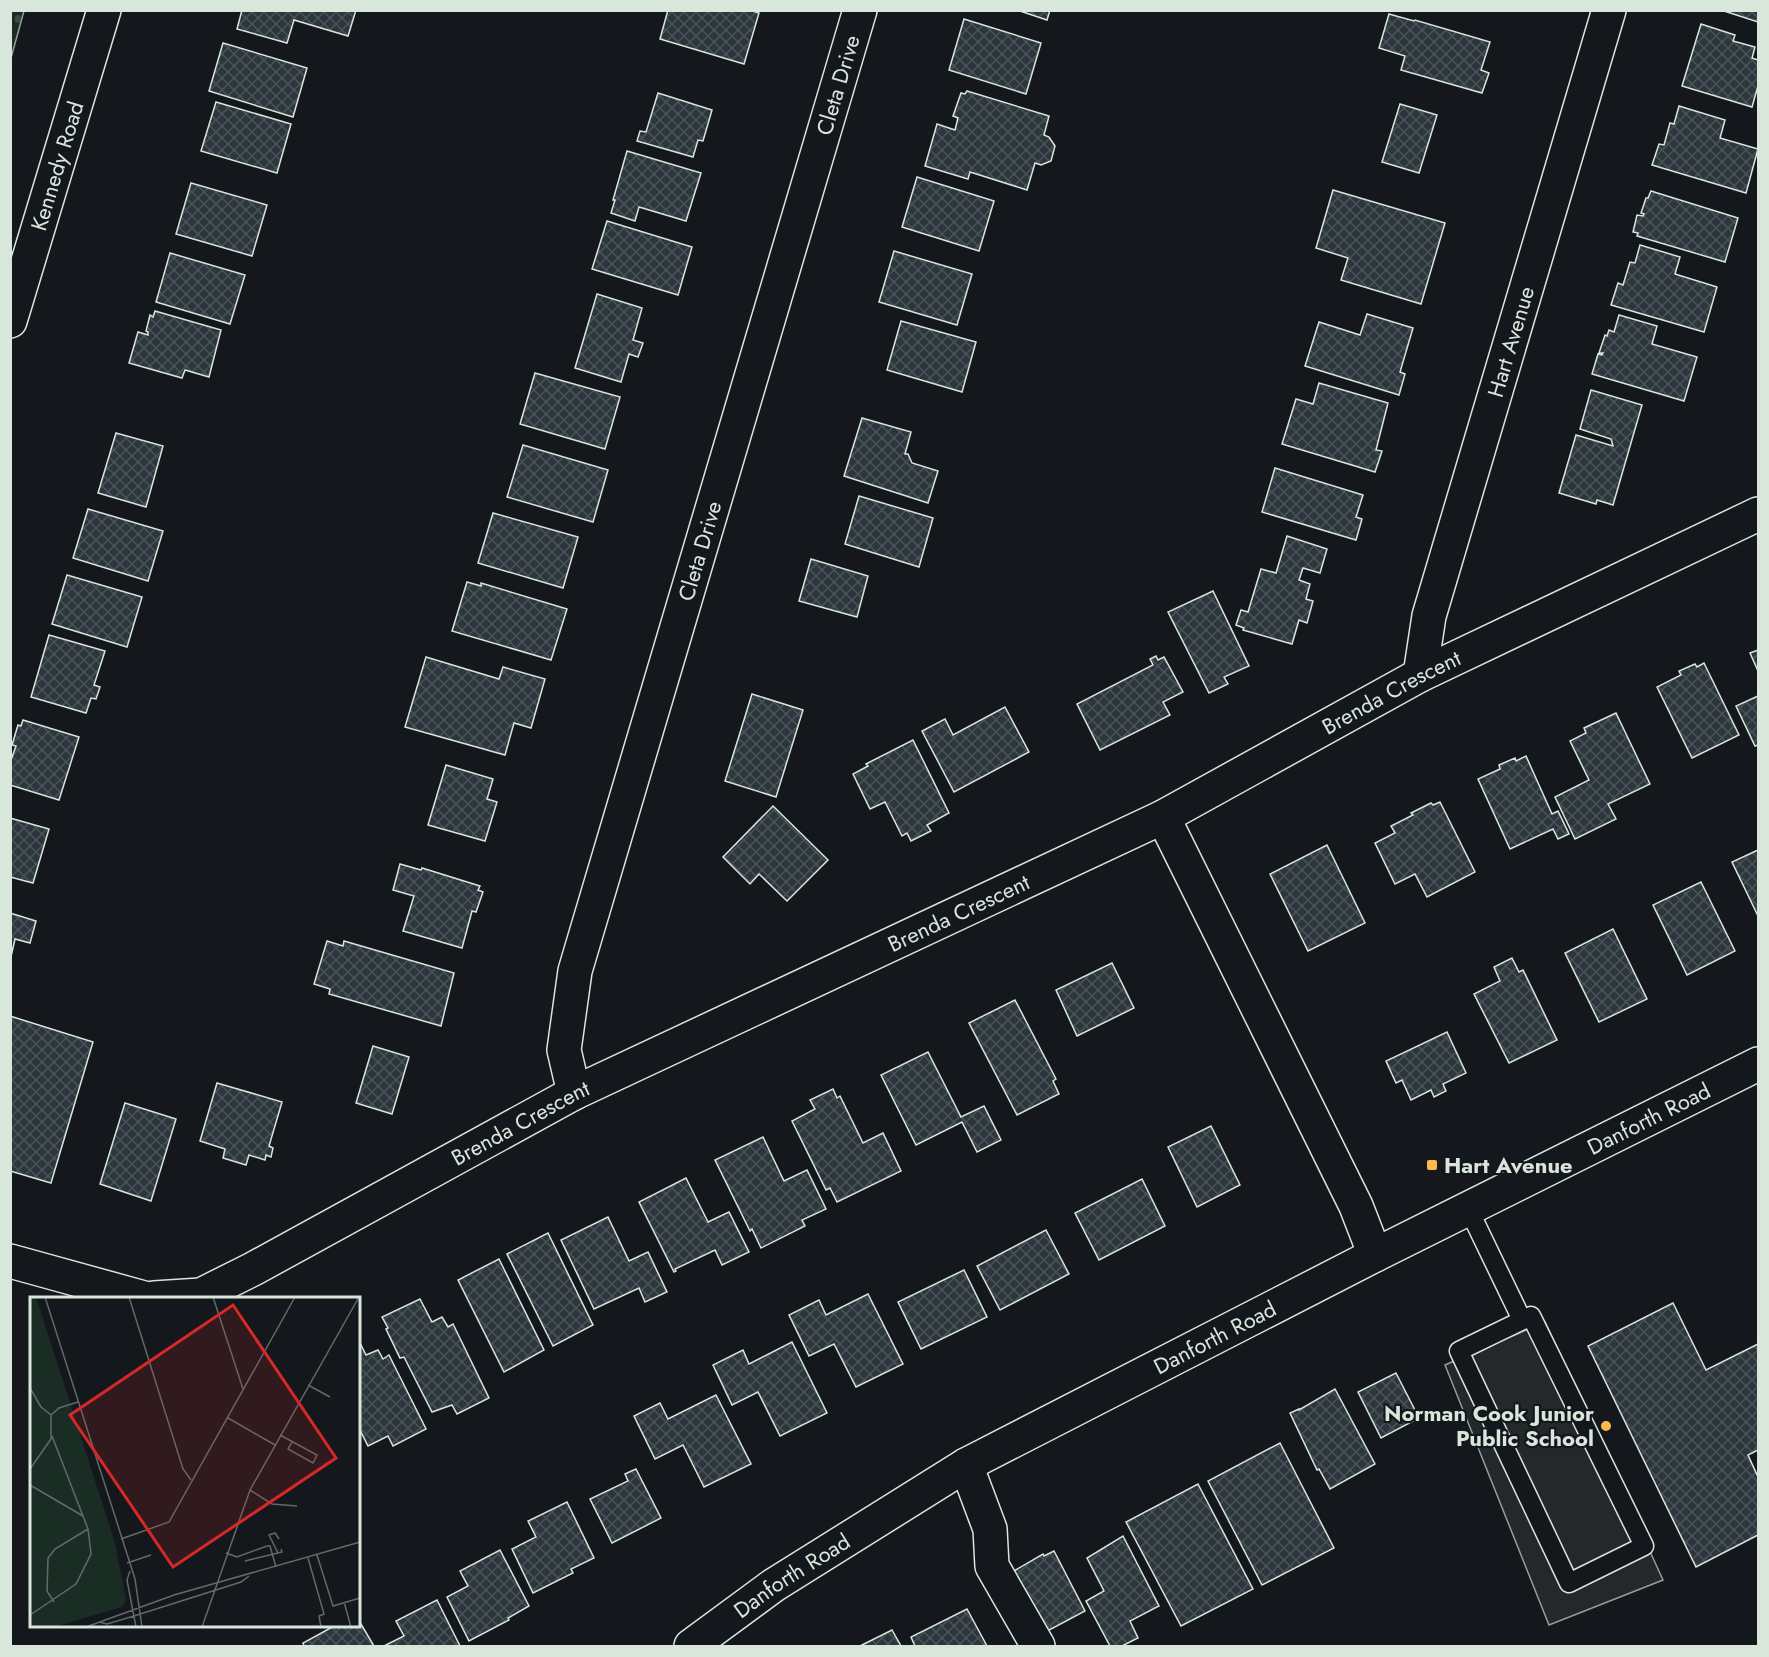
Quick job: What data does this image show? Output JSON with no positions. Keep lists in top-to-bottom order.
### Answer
{
  "streets": {
    "street": [
      "Cleta Drive",
      "Kennedy Road",
      "Hart Avenue",
      "Brenda Crescent",
      "Danforth Road"
    ]
  },
  "crossings": [
    ["Cleta Drive", "Brenda Crescent"],
    ["Hart Avenue", "Brenda Crescent"]
  ],
  "places": {
    "transit": ["Hart Avenue"],
    "other": ["Norman Cook Junior Public School"]
  }
}
